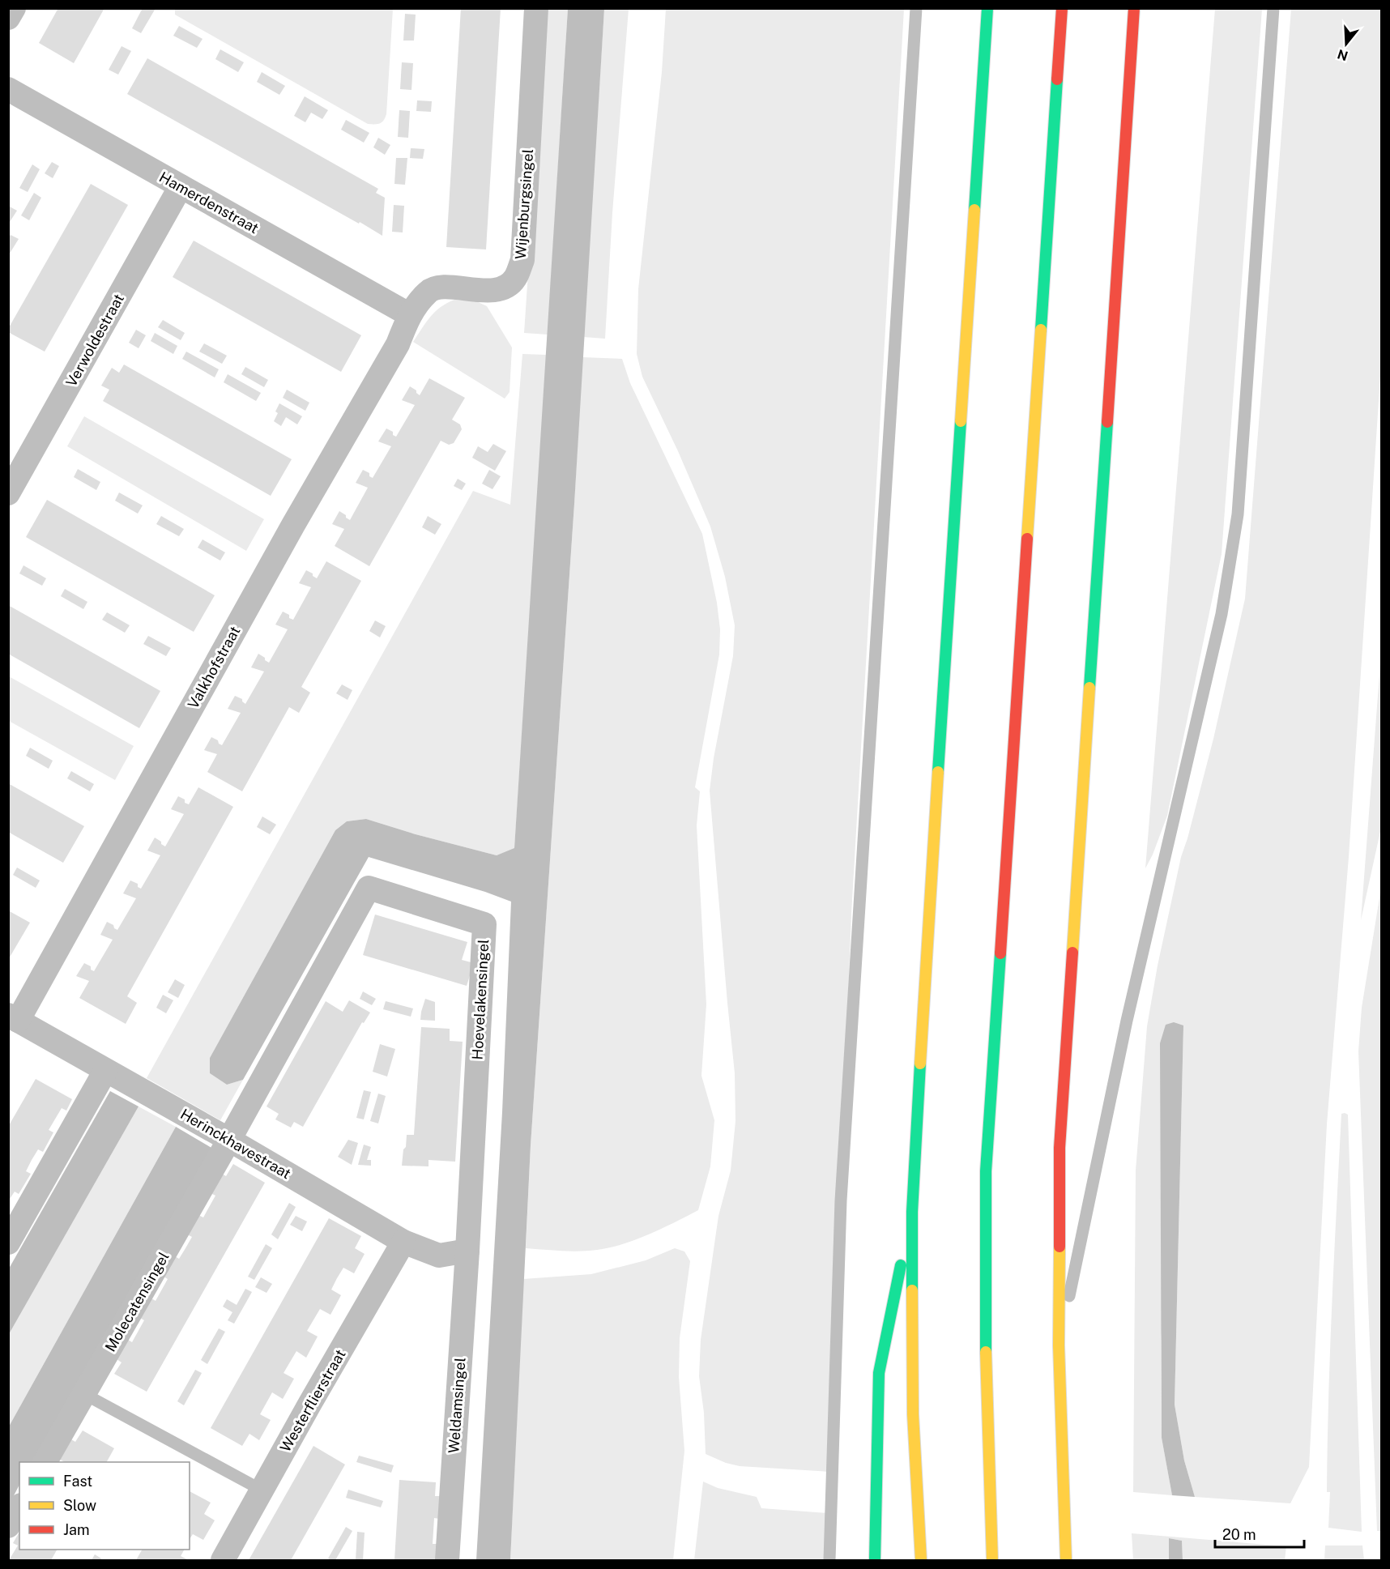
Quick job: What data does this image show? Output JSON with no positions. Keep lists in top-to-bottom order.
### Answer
{
  "streets": {
    "street": [
      "Hamerdenstraat",
      "Wijenburgsingel",
      "Verwoldestraat",
      "Valkhofstraat",
      "Hoevelakensingel",
      "Herinckhavestraat",
      "Molecatensingel",
      "Westerflierstraat",
      "Weldamsingel"
    ]
  },
  "crossings": [
    ["Hamerdenstraat", "Wijenburgsingel"],
    ["Hamerdenstraat", "Verwoldestraat"],
    ["Hamerdenstraat", "Valkhofstraat"],
    ["Wijenburgsingel", "Valkhofstraat"],
    ["Valkhofstraat", "Herinckhavestraat"],
    ["Hoevelakensingel", "Herinckhavestraat"],
    ["Hoevelakensingel", "Molecatensingel"],
    ["Hoevelakensingel", "Weldamsingel"],
    ["Herinckhavestraat", "Molecatensingel"],
    ["Herinckhavestraat", "Westerflierstraat"],
    ["Herinckhavestraat", "Weldamsingel"]
  ],
  "legend": ["Fast", "Slow", "Jam"],
  "scale_bar": "20 m",
  "north": "bottom"
}
